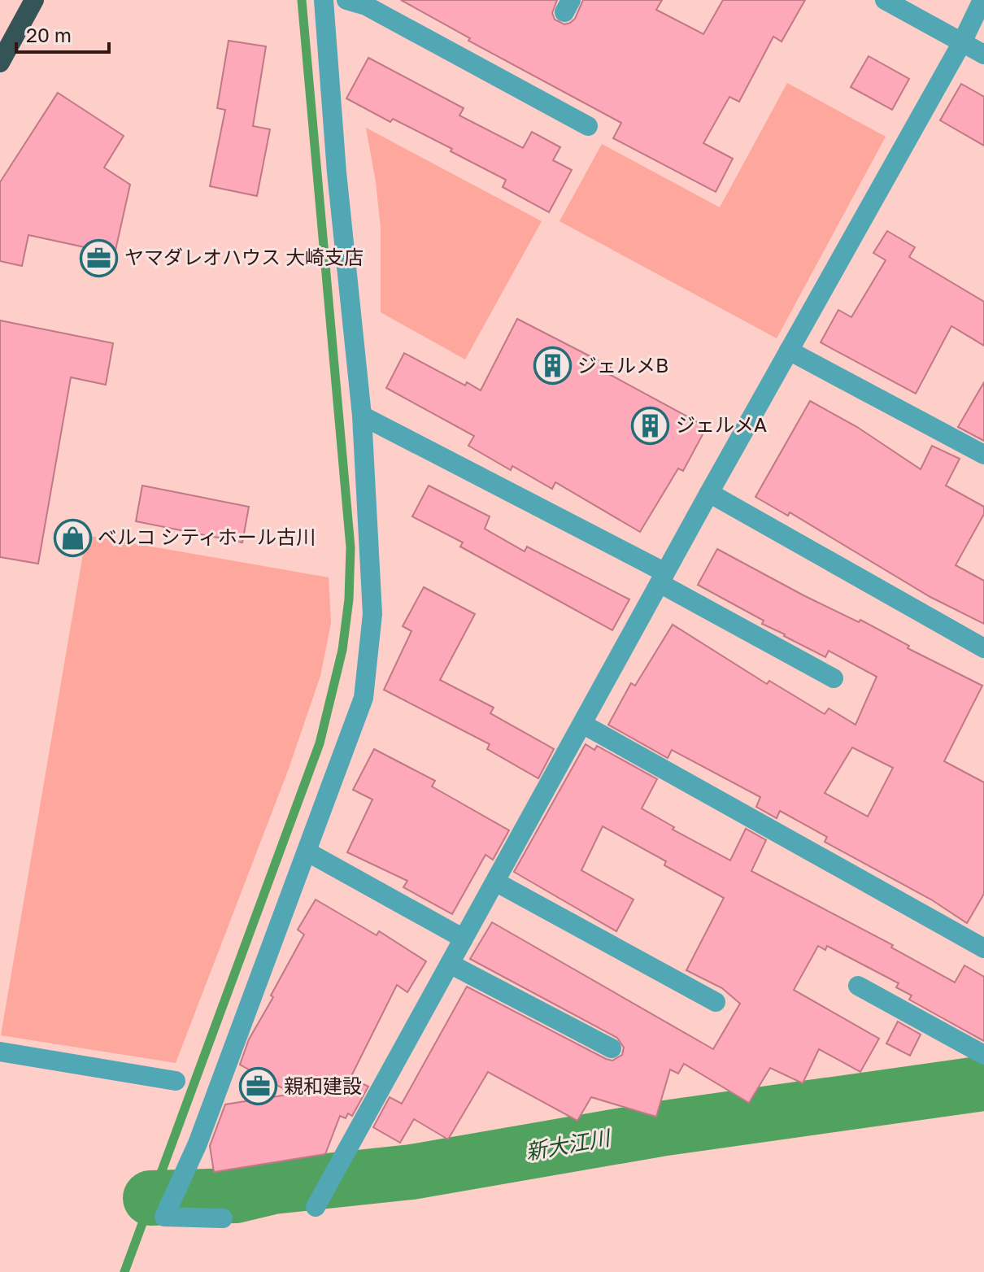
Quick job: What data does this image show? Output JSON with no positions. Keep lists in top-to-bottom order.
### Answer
{
  "water": ["新大江川"],
  "places": {
    "office": ["ヤマダレオハウス 大崎支店", "親和建設"],
    "building": ["ジェルメB", "ジェルメA"],
    "shop": ["ベルコ シティホール古川"]
  },
  "scale_bar": "20 m"
}
